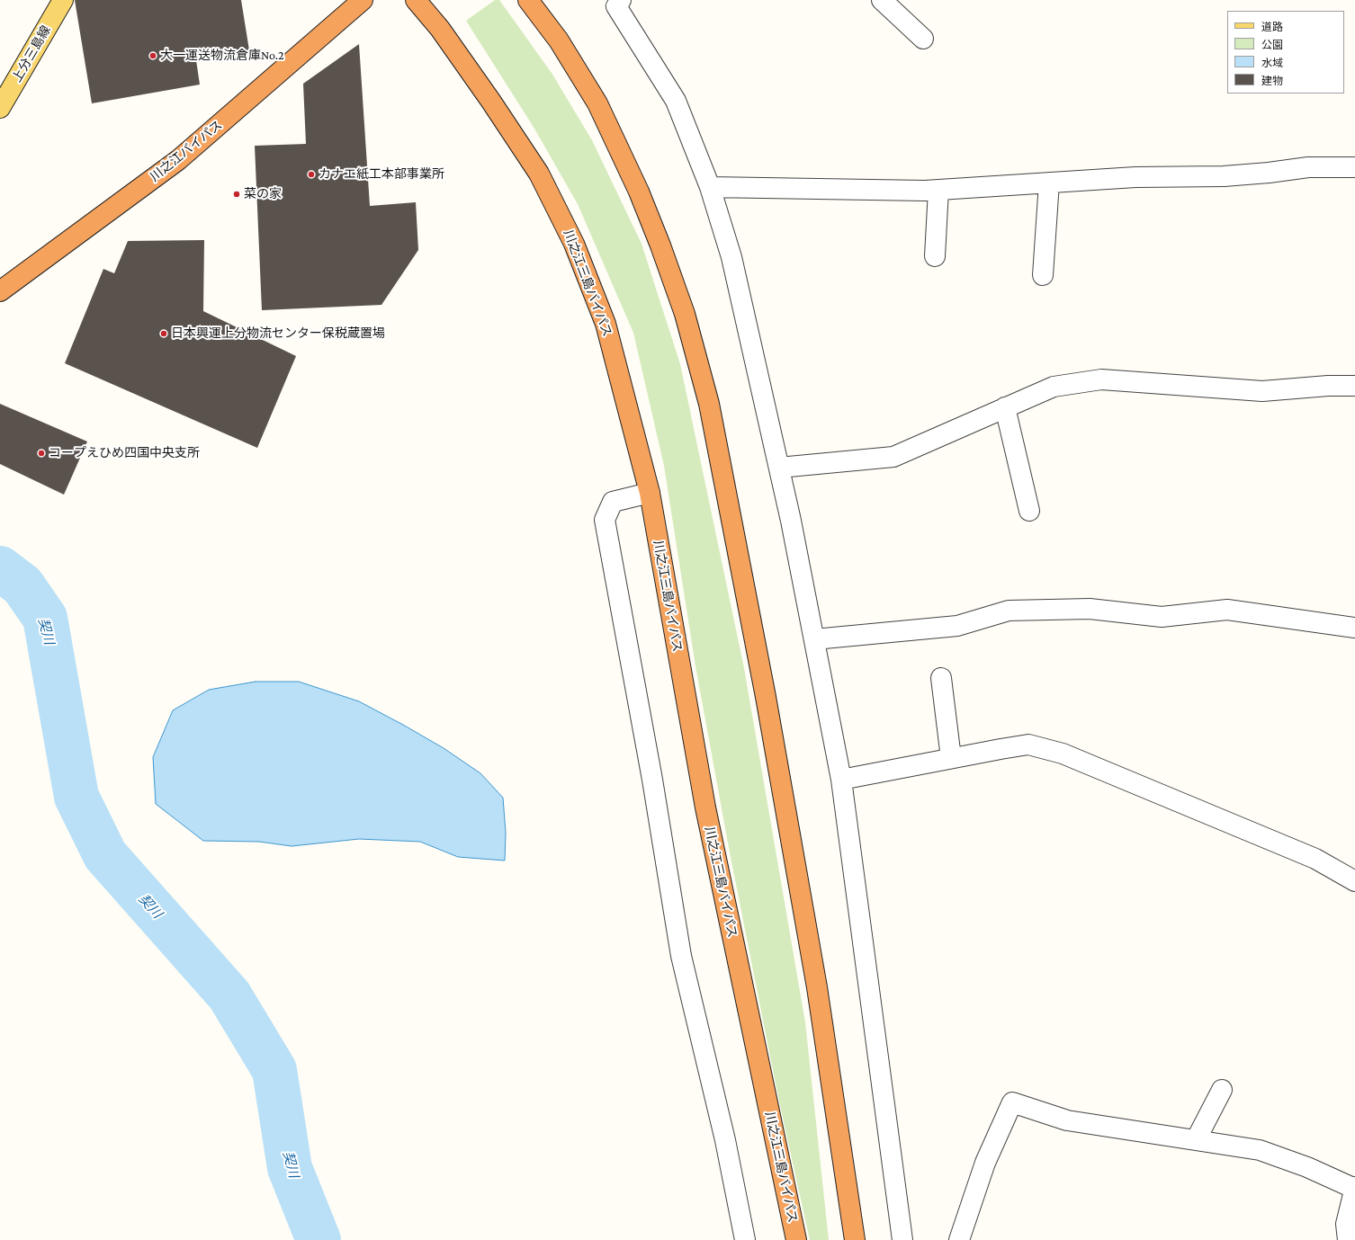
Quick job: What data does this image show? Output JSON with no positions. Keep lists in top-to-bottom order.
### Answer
{
  "streets": {
    "highway": ["川之江バイパス", "川之江三島バイパス"],
    "main road": ["上分三島線"]
  },
  "water": ["契川"],
  "places": [
    "大一運送物流倉庫No.2",
    "カナエ紙工本部事業所",
    "菜の家",
    "日本興運上分物流センター保税蔵置場",
    "コープえひめ四国中央支所"
  ],
  "legend": [
    "道路",
    "公園",
    "水域",
    "建物"
  ]
}
